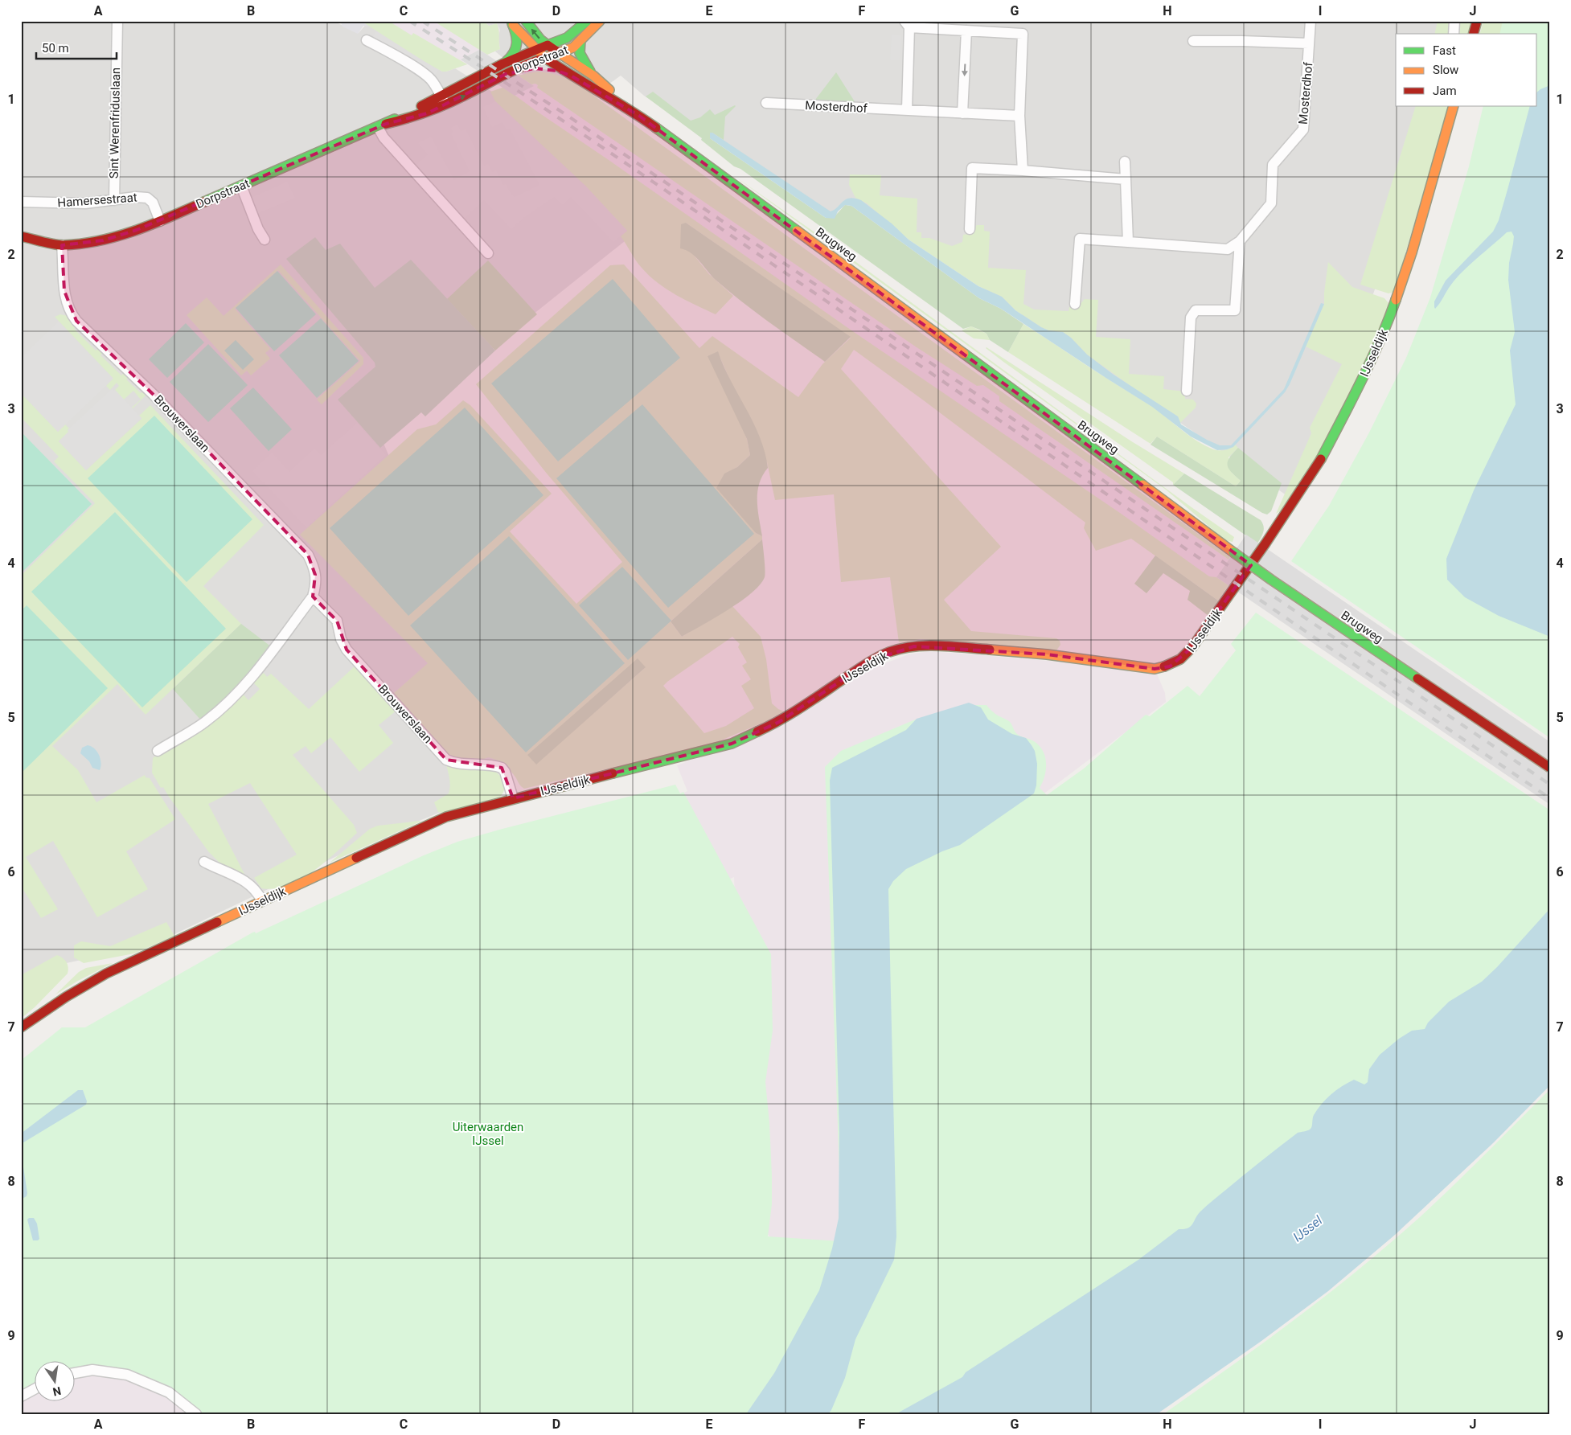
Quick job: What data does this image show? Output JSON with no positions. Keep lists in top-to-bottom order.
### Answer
{
  "streets": {
    "main road": ["Dorpstraat", "Brugweg", "IJsseldijk"],
    "street": [
      "Mosterdhof",
      "Sint Werenfriduslaan",
      "Hamersestraat",
      "Brouwerslaan"
    ]
  },
  "crossings": [
    ["Dorpstraat", "Hamersestraat"],
    ["Dorpstraat", "Brugweg"],
    ["Dorpstraat", "Brouwerslaan"],
    ["Sint Werenfriduslaan", "Hamersestraat"],
    ["IJsseldijk", "Brouwerslaan"]
  ],
  "water": ["IJssel"],
  "parks": ["Uiterwaarden IJssel"],
  "legend": ["Fast", "Slow", "Jam"],
  "scale_bar": "50 m",
  "north": "bottom",
  "grid": {
    "columns": [
      "A",
      "B",
      "C",
      "D",
      "E",
      "F",
      "G",
      "H",
      "I",
      "J"
    ],
    "rows": [
      "1",
      "2",
      "3",
      "4",
      "5",
      "6",
      "7",
      "8",
      "9"
    ]
  }
}
